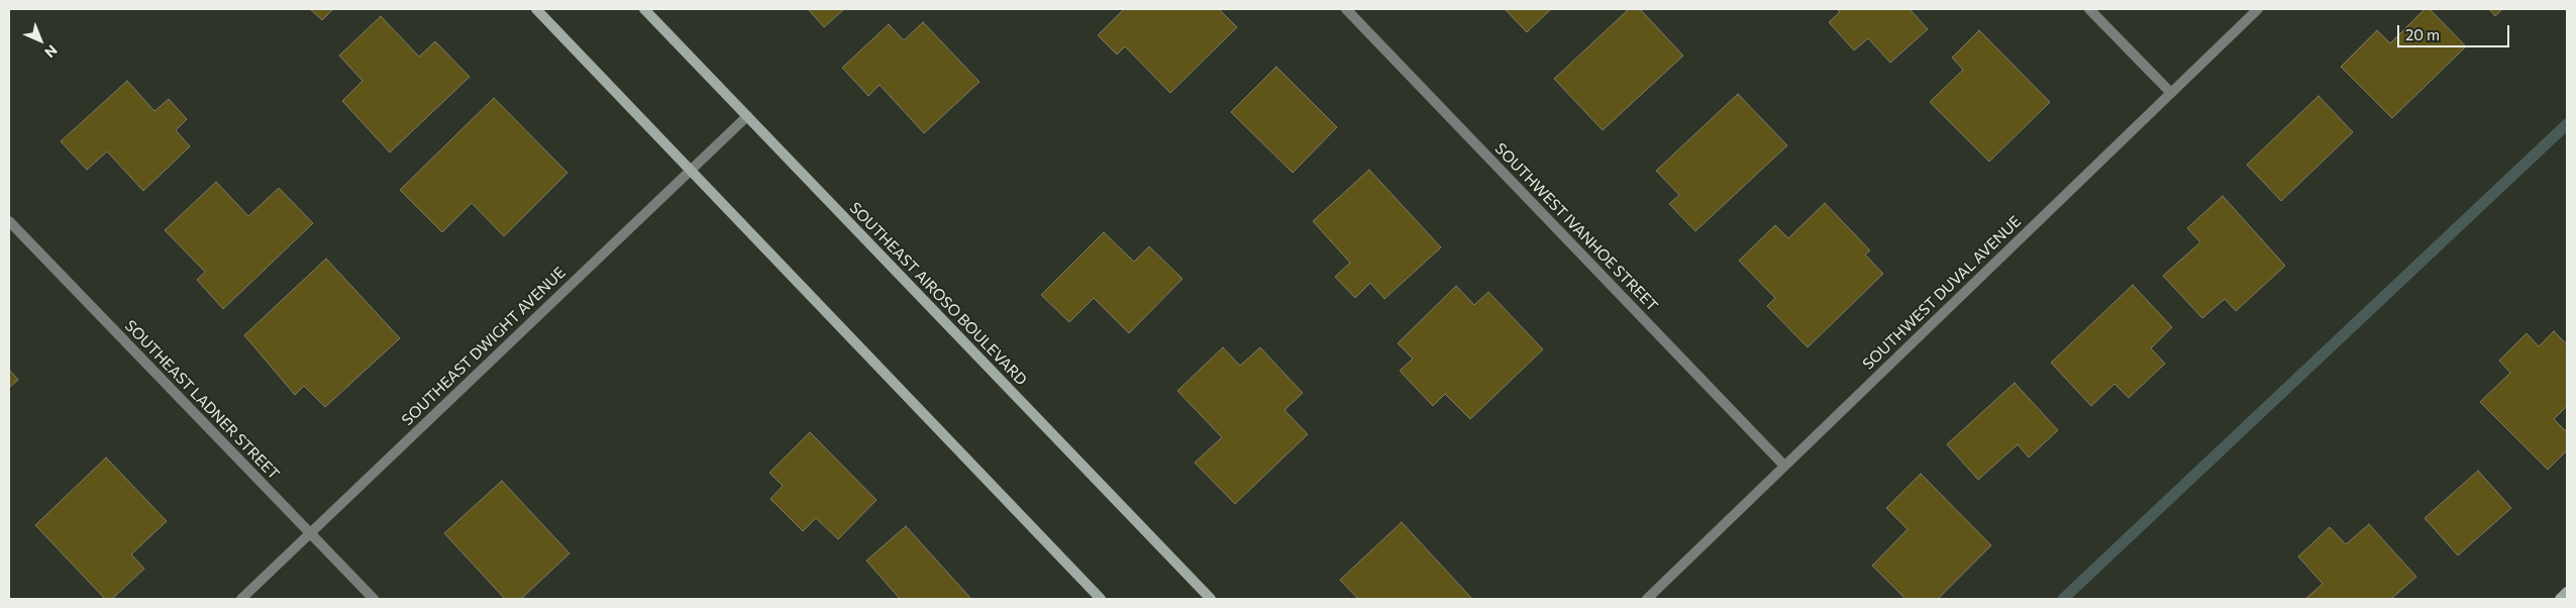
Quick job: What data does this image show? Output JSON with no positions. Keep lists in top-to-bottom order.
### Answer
{
  "streets": {
    "main road": ["SOUTHEAST AIROSO BOULEVARD"],
    "street": [
      "SOUTHWEST IVANHOE STREET",
      "SOUTHWEST DUVAL AVENUE",
      "SOUTHEAST DWIGHT AVENUE",
      "SOUTHEAST LADNER STREET"
    ]
  },
  "crossings": [
    ["SOUTHWEST IVANHOE STREET", "SOUTHWEST DUVAL AVENUE"],
    ["SOUTHEAST AIROSO BOULEVARD", "SOUTHEAST DWIGHT AVENUE"],
    ["SOUTHEAST DWIGHT AVENUE", "SOUTHEAST LADNER STREET"]
  ],
  "scale_bar": "20 m",
  "north": "bottom right"
}
